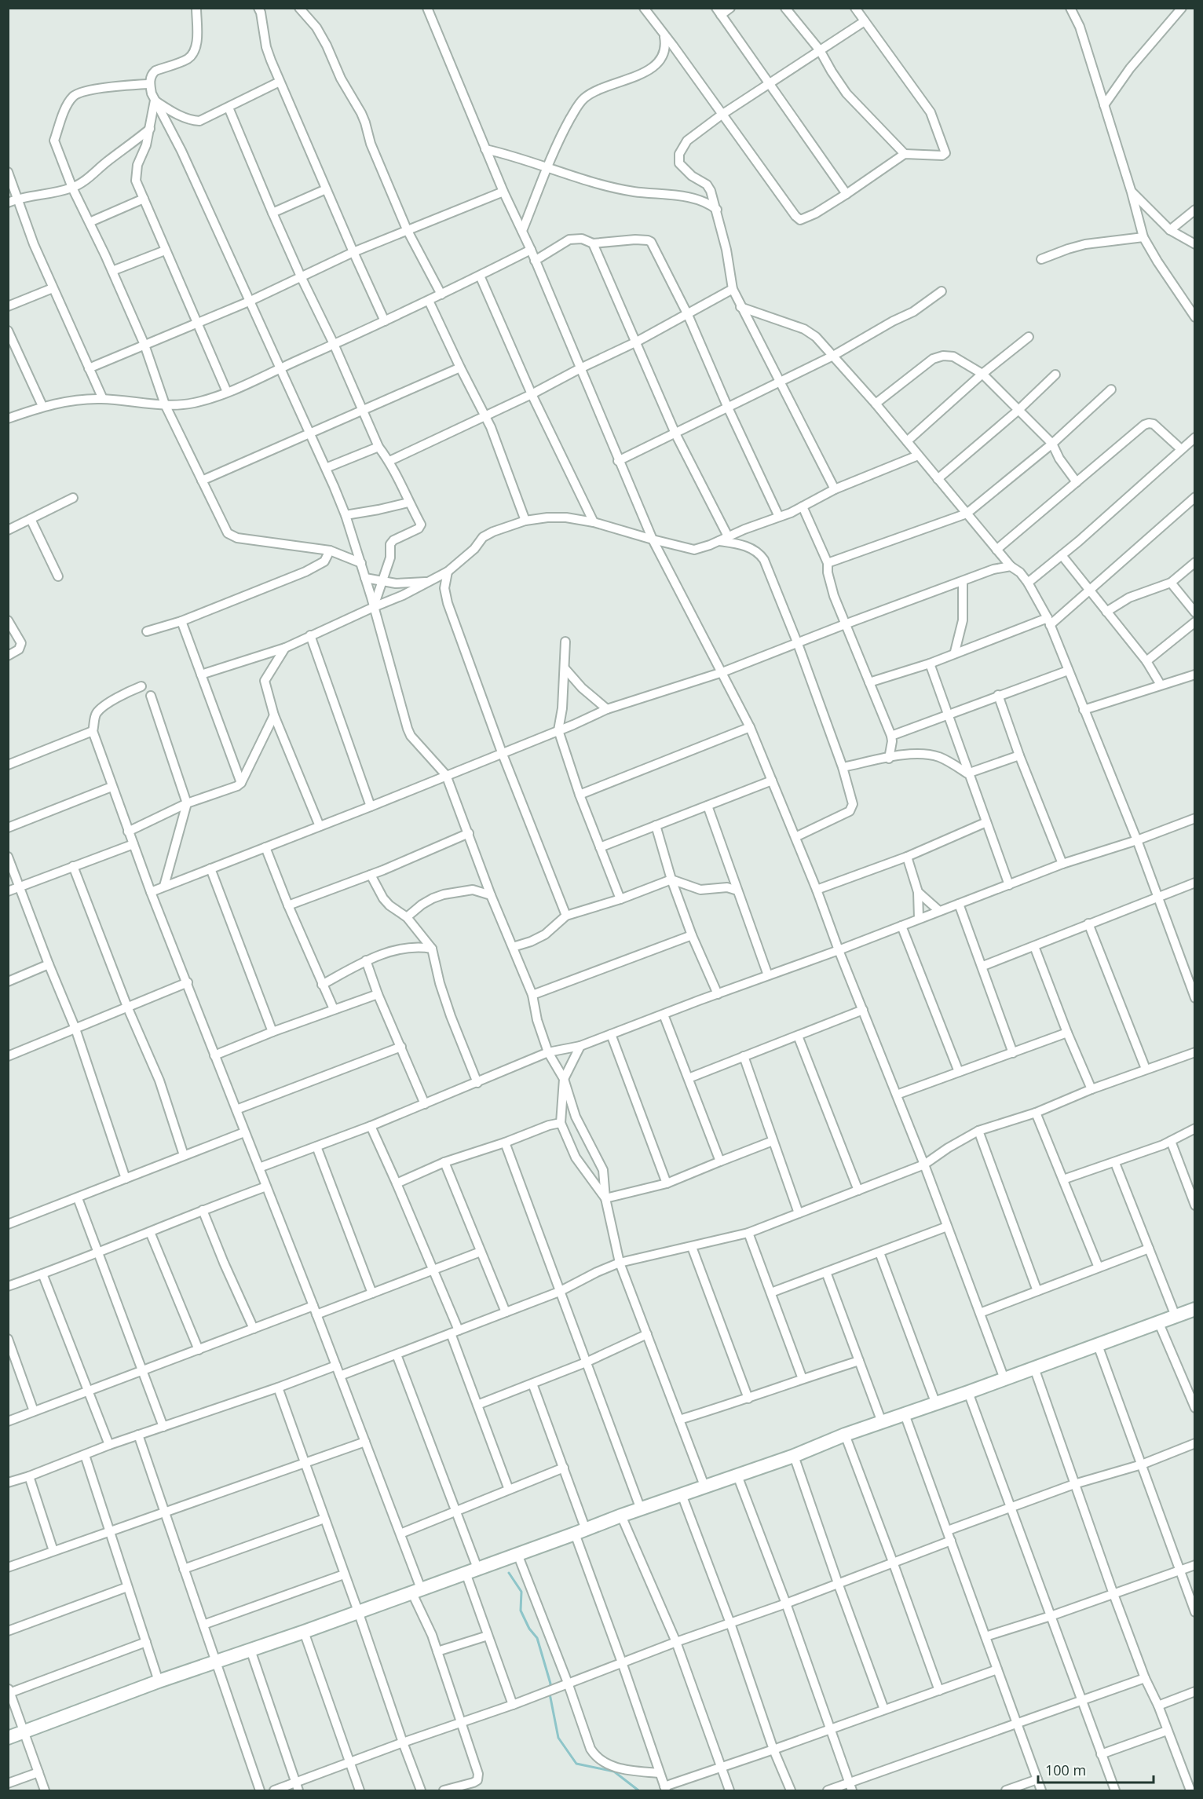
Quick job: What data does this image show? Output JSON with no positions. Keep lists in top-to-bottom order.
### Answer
{
  "scale_bar": "100 m"
}
